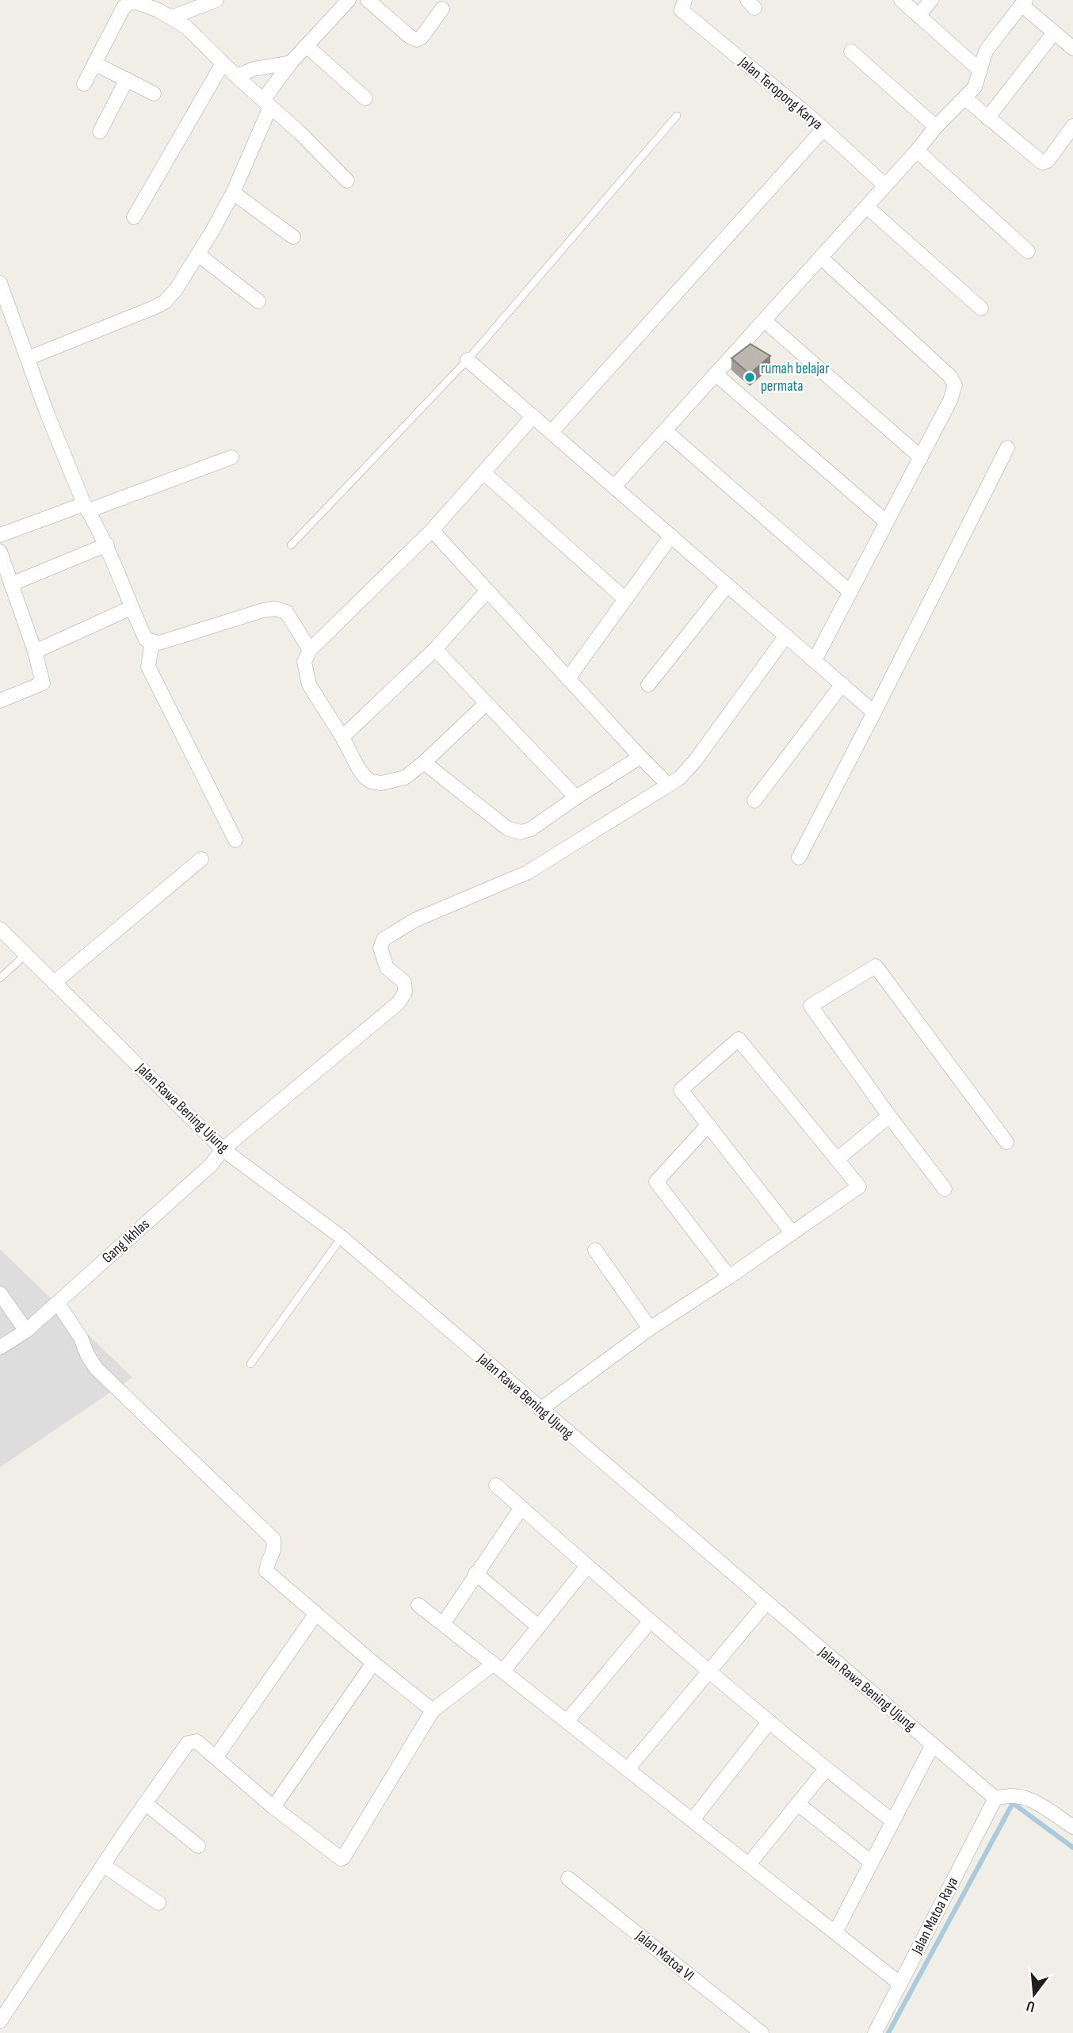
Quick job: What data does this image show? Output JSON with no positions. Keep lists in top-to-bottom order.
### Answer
{
  "streets": {
    "street": [
      "Jalan Teropong Karya",
      "Jalan Rawa Bening Ujung",
      "Gang Ikhlas",
      "Jalan Matoa Raya",
      "Jalan Matoa VI"
    ]
  },
  "crossings": [
    ["Jalan Rawa Bening Ujung", "Gang Ikhlas"],
    ["Jalan Rawa Bening Ujung", "Jalan Matoa Raya"]
  ],
  "places": ["rumah belajar permata"],
  "north": "bottom"
}
